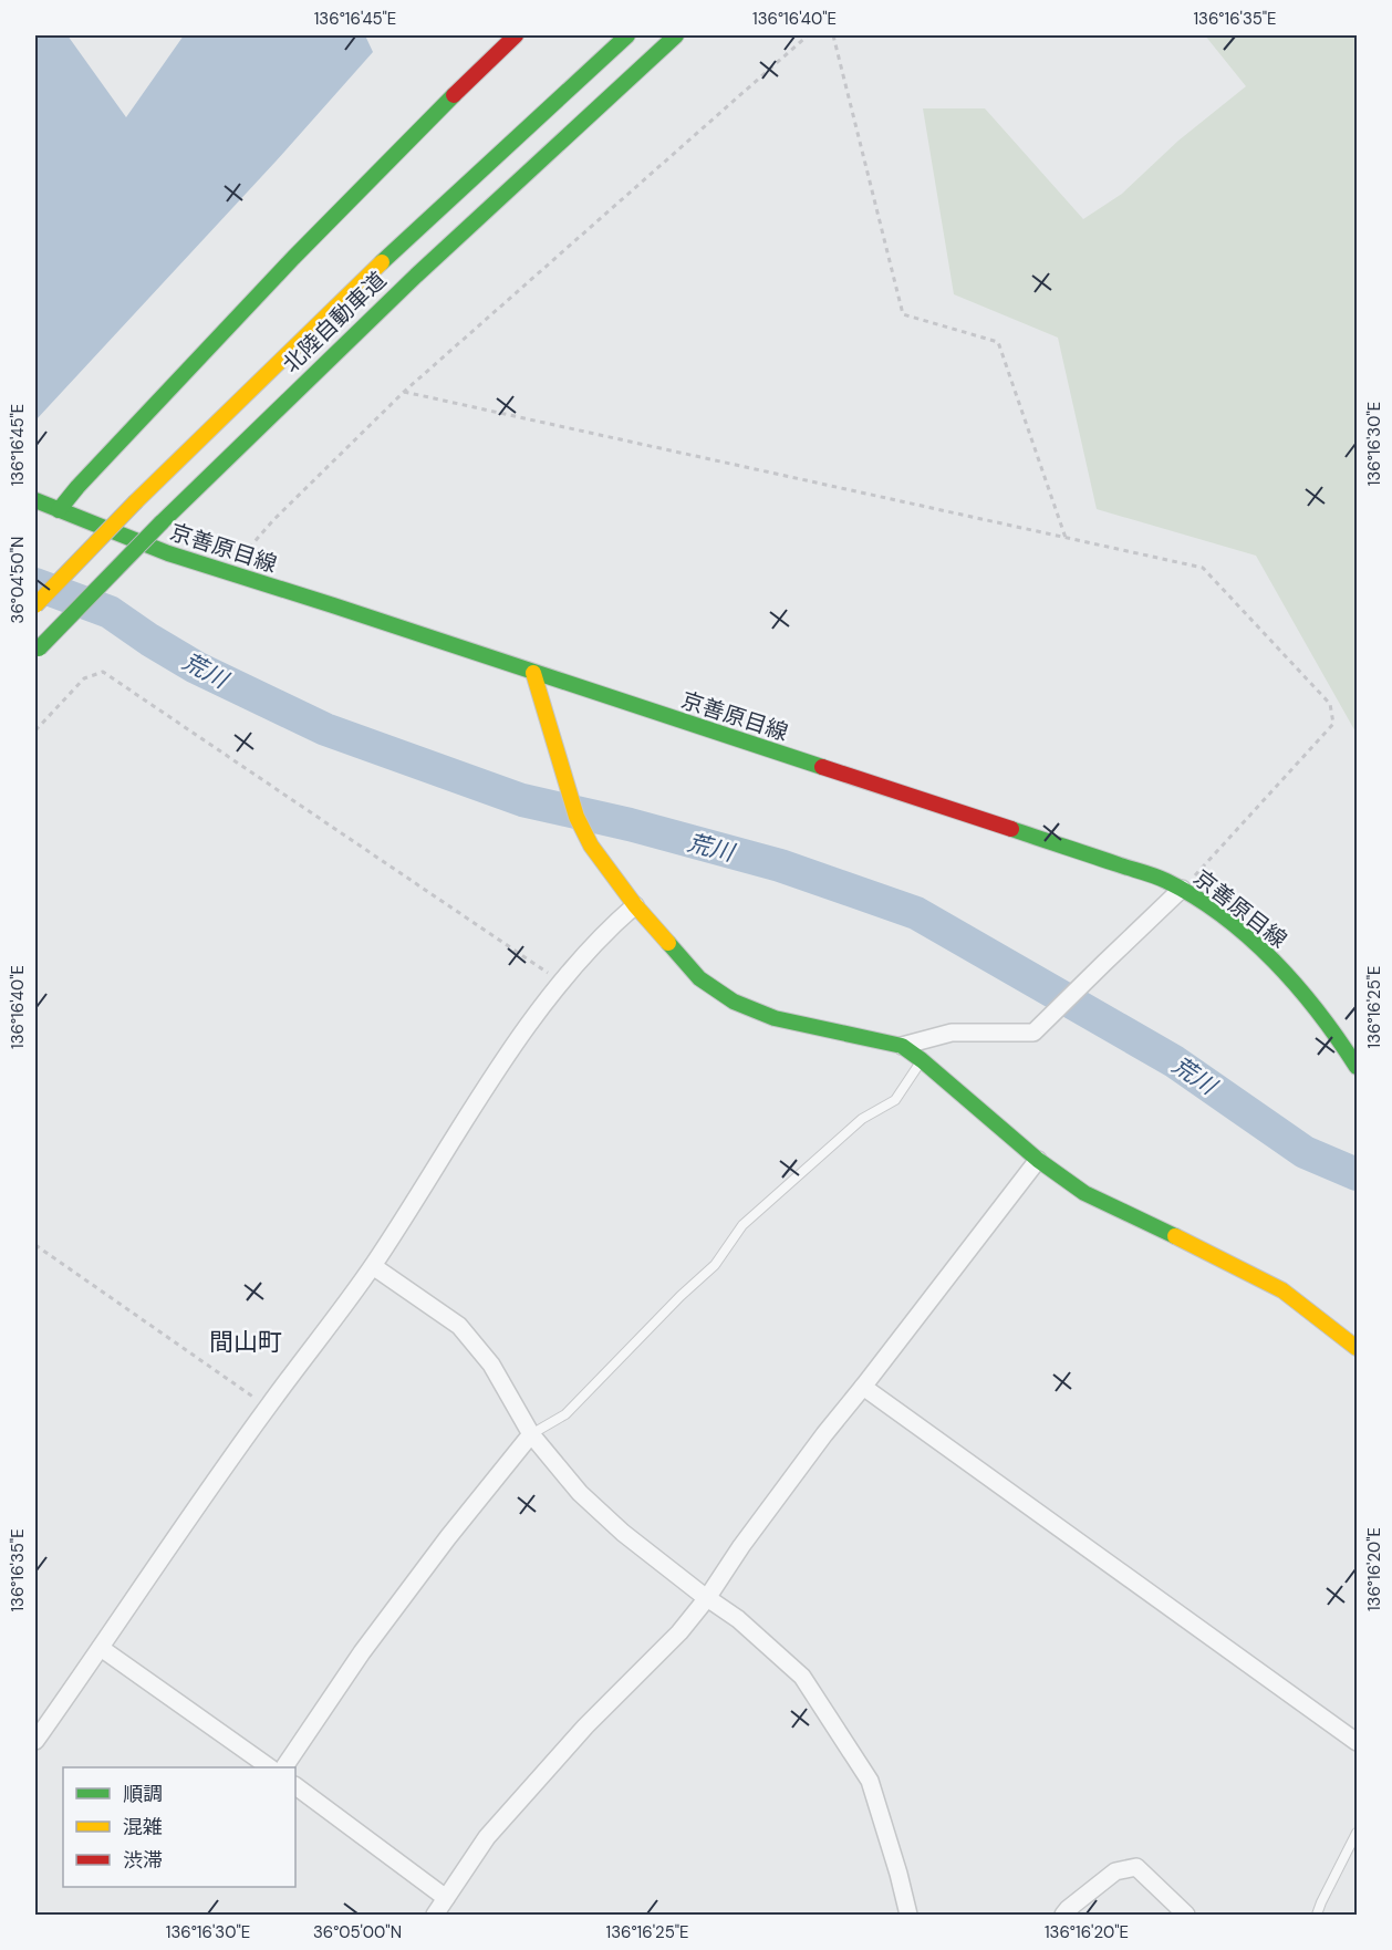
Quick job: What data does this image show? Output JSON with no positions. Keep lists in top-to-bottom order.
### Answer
{
  "streets": {
    "main road": ["北陸自動車道", "京善原目線"]
  },
  "districts": ["間山町"],
  "water": ["荒川"],
  "legend": ["順調", "混雑", "渋滞"],
  "coordinates": [
    "136°16'45\"E",
    "136°16'40\"E",
    "136°16'35\"E",
    "136°16'30\"E",
    "36°04'50\"N",
    "136°16'25\"E",
    "136°16'20\"E",
    "36°05'00\"N"
  ]
}
